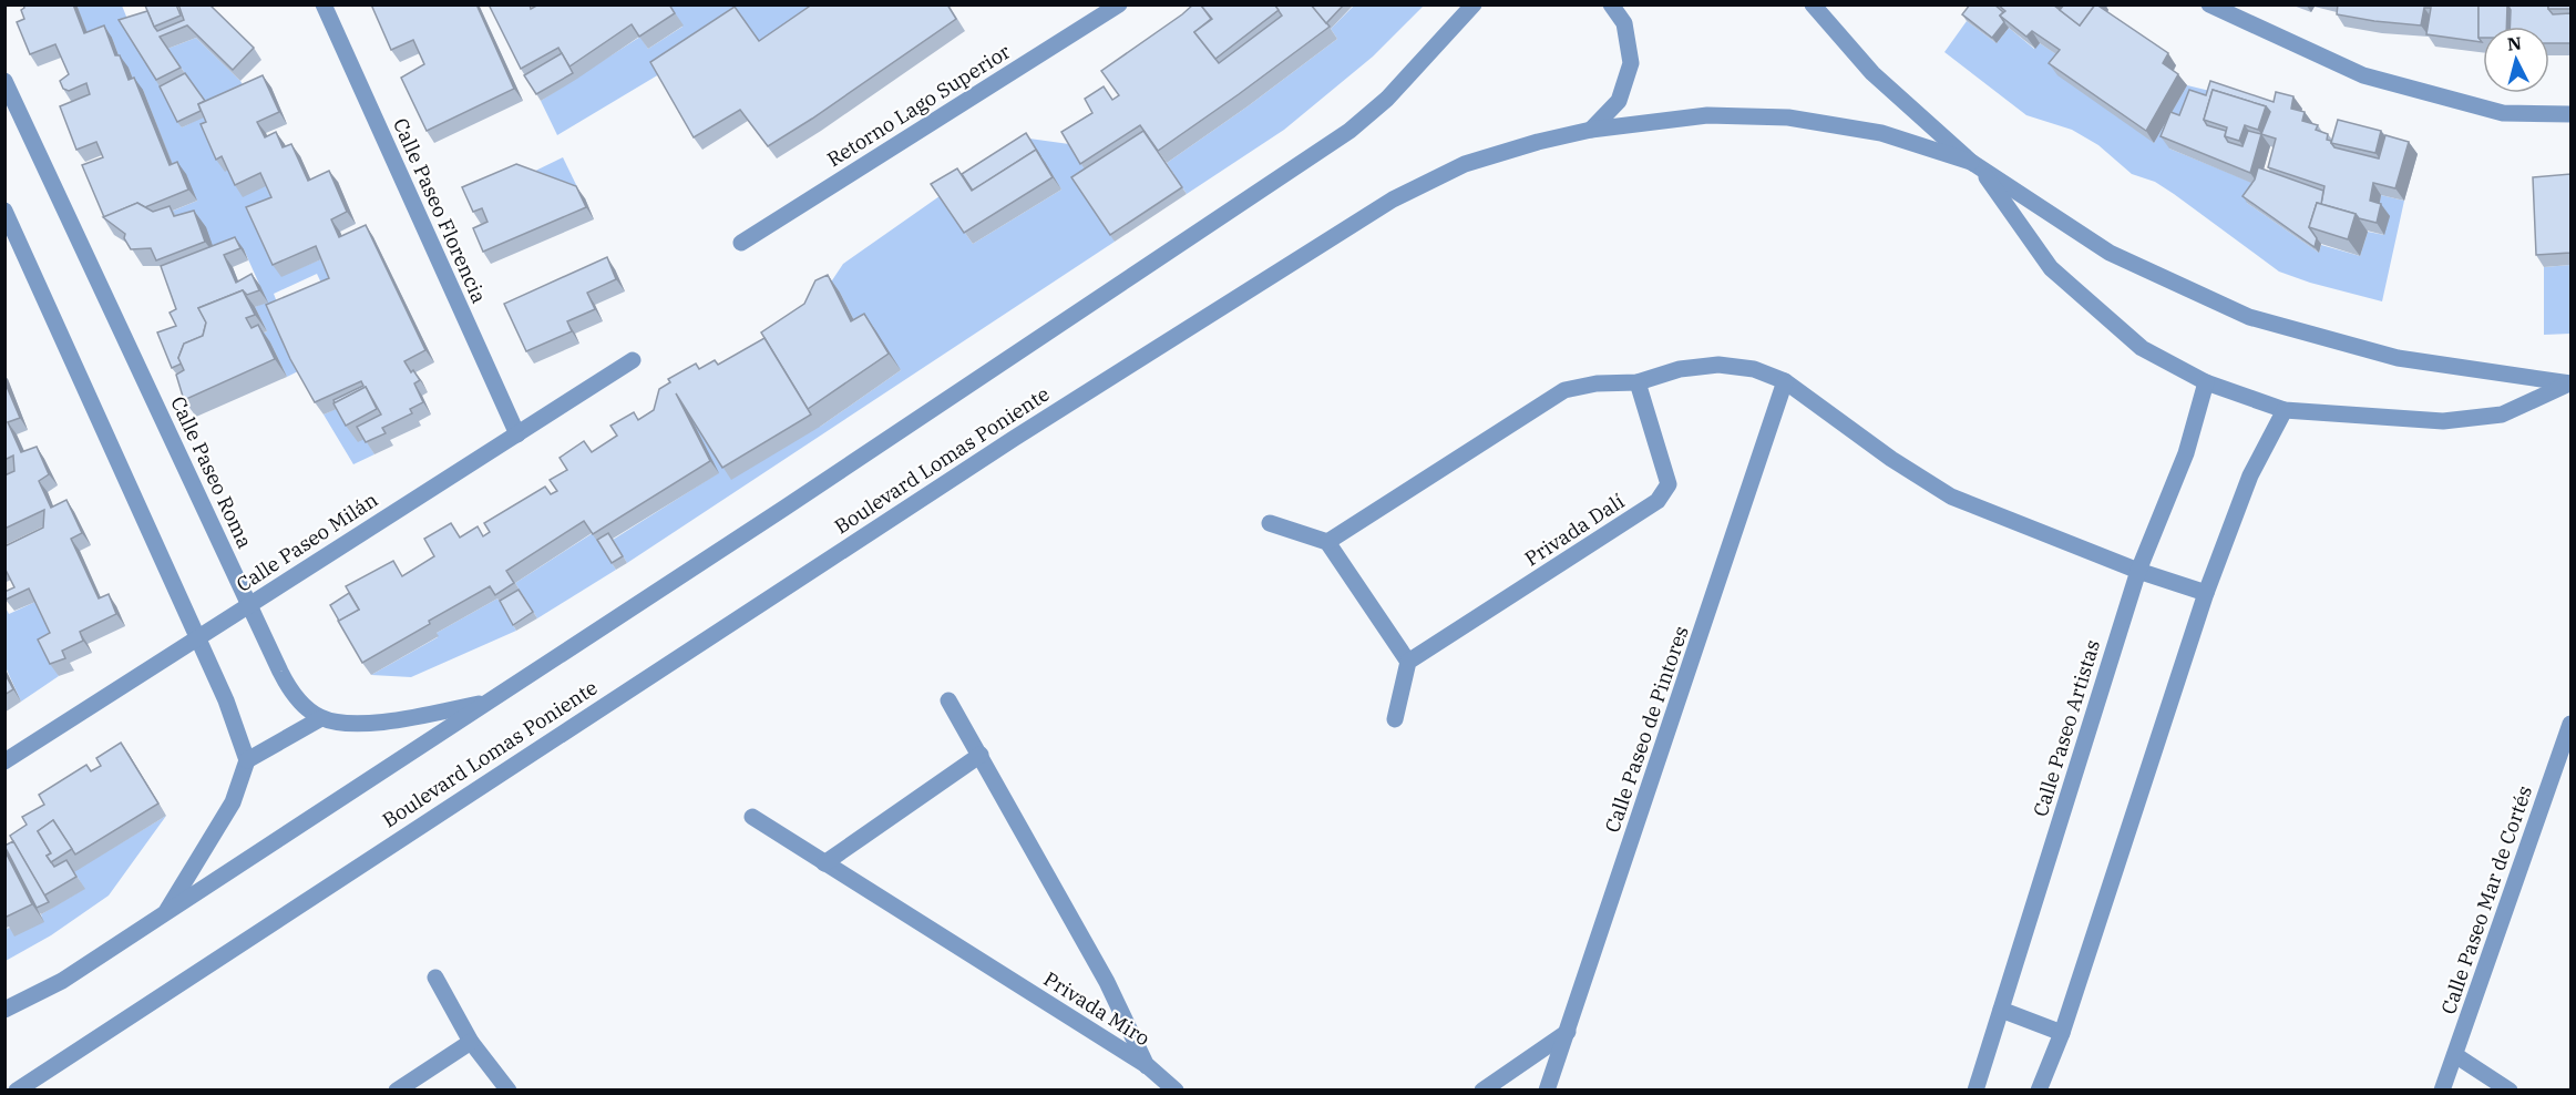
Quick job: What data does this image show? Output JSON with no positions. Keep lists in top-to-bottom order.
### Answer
{
  "streets": {
    "street": [
      "Retorno Lago Superior",
      "Calle Paseo Florencia",
      "Boulevard Lomas Poniente",
      "Calle Paseo Roma",
      "Privada Dalí",
      "Calle Paseo Milán",
      "Calle Paseo Artistas",
      "Calle Paseo de Pintores",
      "Calle Paseo Mar de Cortés",
      "Privada Miro"
    ]
  },
  "crossings": [
    ["Calle Paseo Florencia", "Calle Paseo Milán"],
    ["Calle Paseo Roma", "Calle Paseo Milán"]
  ],
  "north": "top"
}
